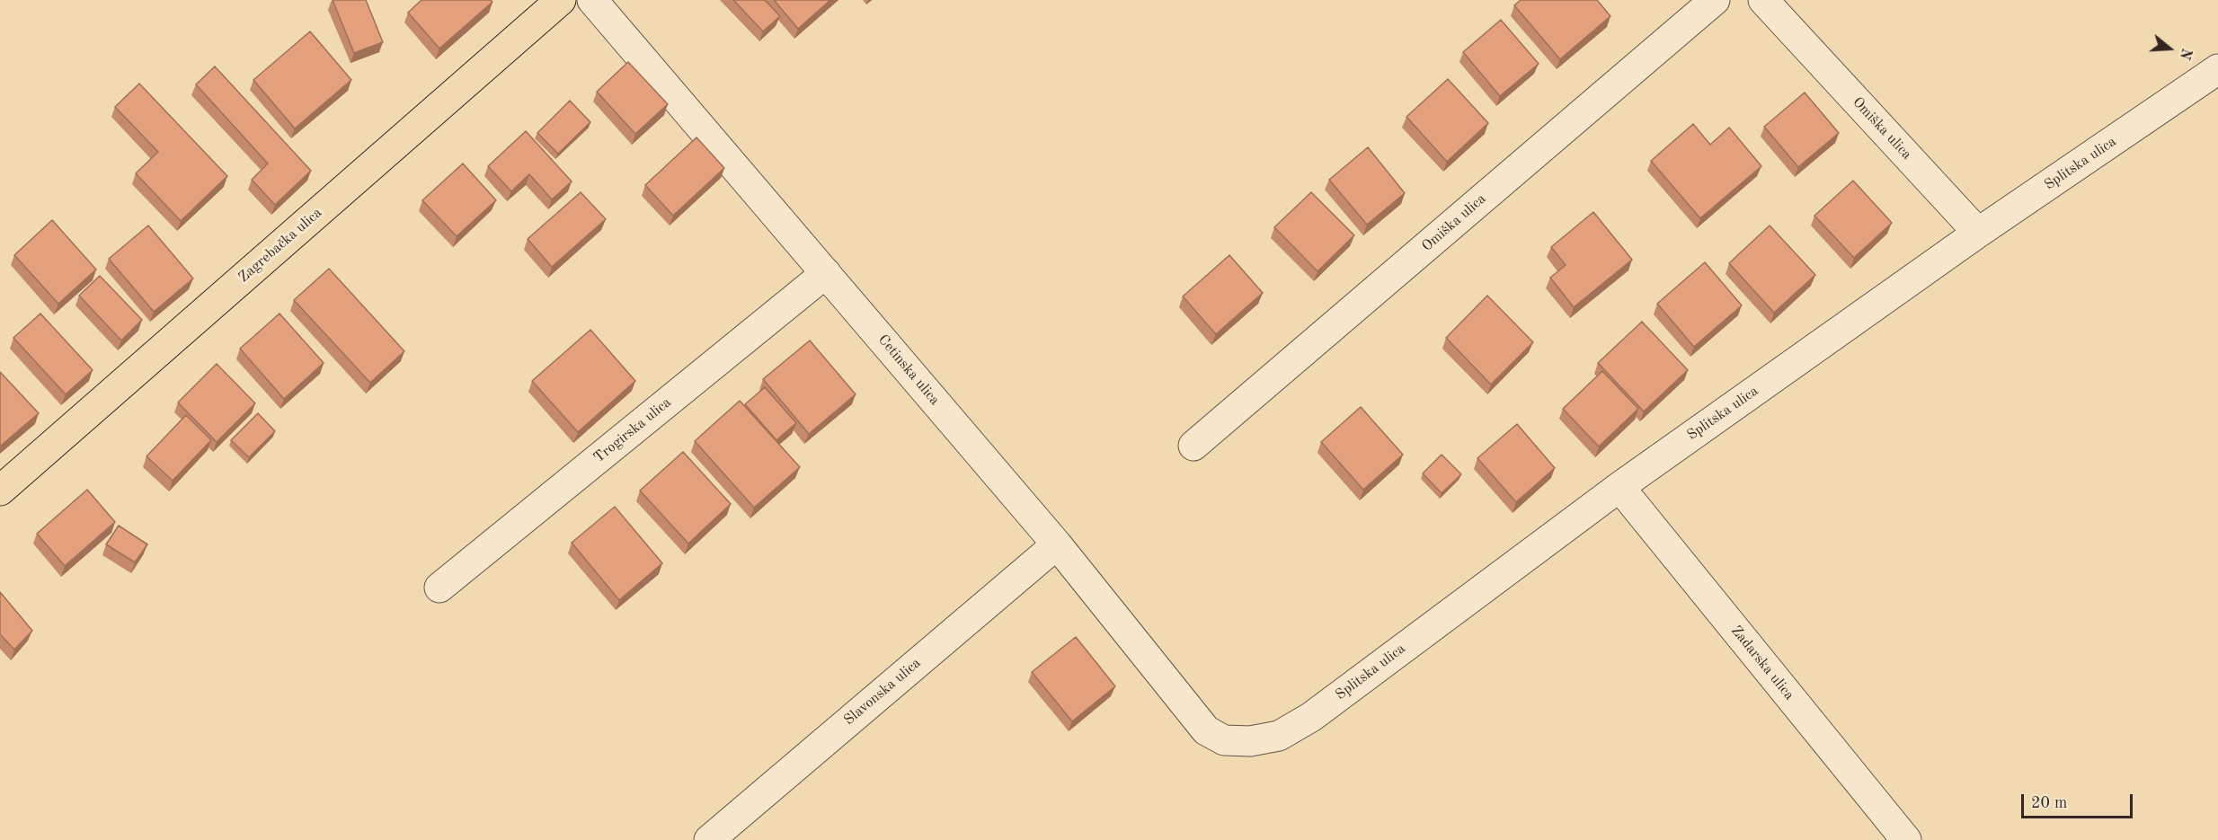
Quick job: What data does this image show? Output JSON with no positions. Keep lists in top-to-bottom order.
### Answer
{
  "streets": {
    "main road": ["Zagrebačka ulica"],
    "street": [
      "Omiška ulica",
      "Splitska ulica",
      "Cetinska ulica",
      "Trogirska ulica",
      "Zadarska ulica",
      "Slavonska ulica"
    ]
  },
  "crossings": [
    ["Omiška ulica", "Splitska ulica"],
    ["Splitska ulica", "Cetinska ulica"],
    ["Splitska ulica", "Zadarska ulica"],
    ["Cetinska ulica", "Trogirska ulica"],
    ["Cetinska ulica", "Slavonska ulica"]
  ],
  "scale_bar": "20 m",
  "north": "right"
}
